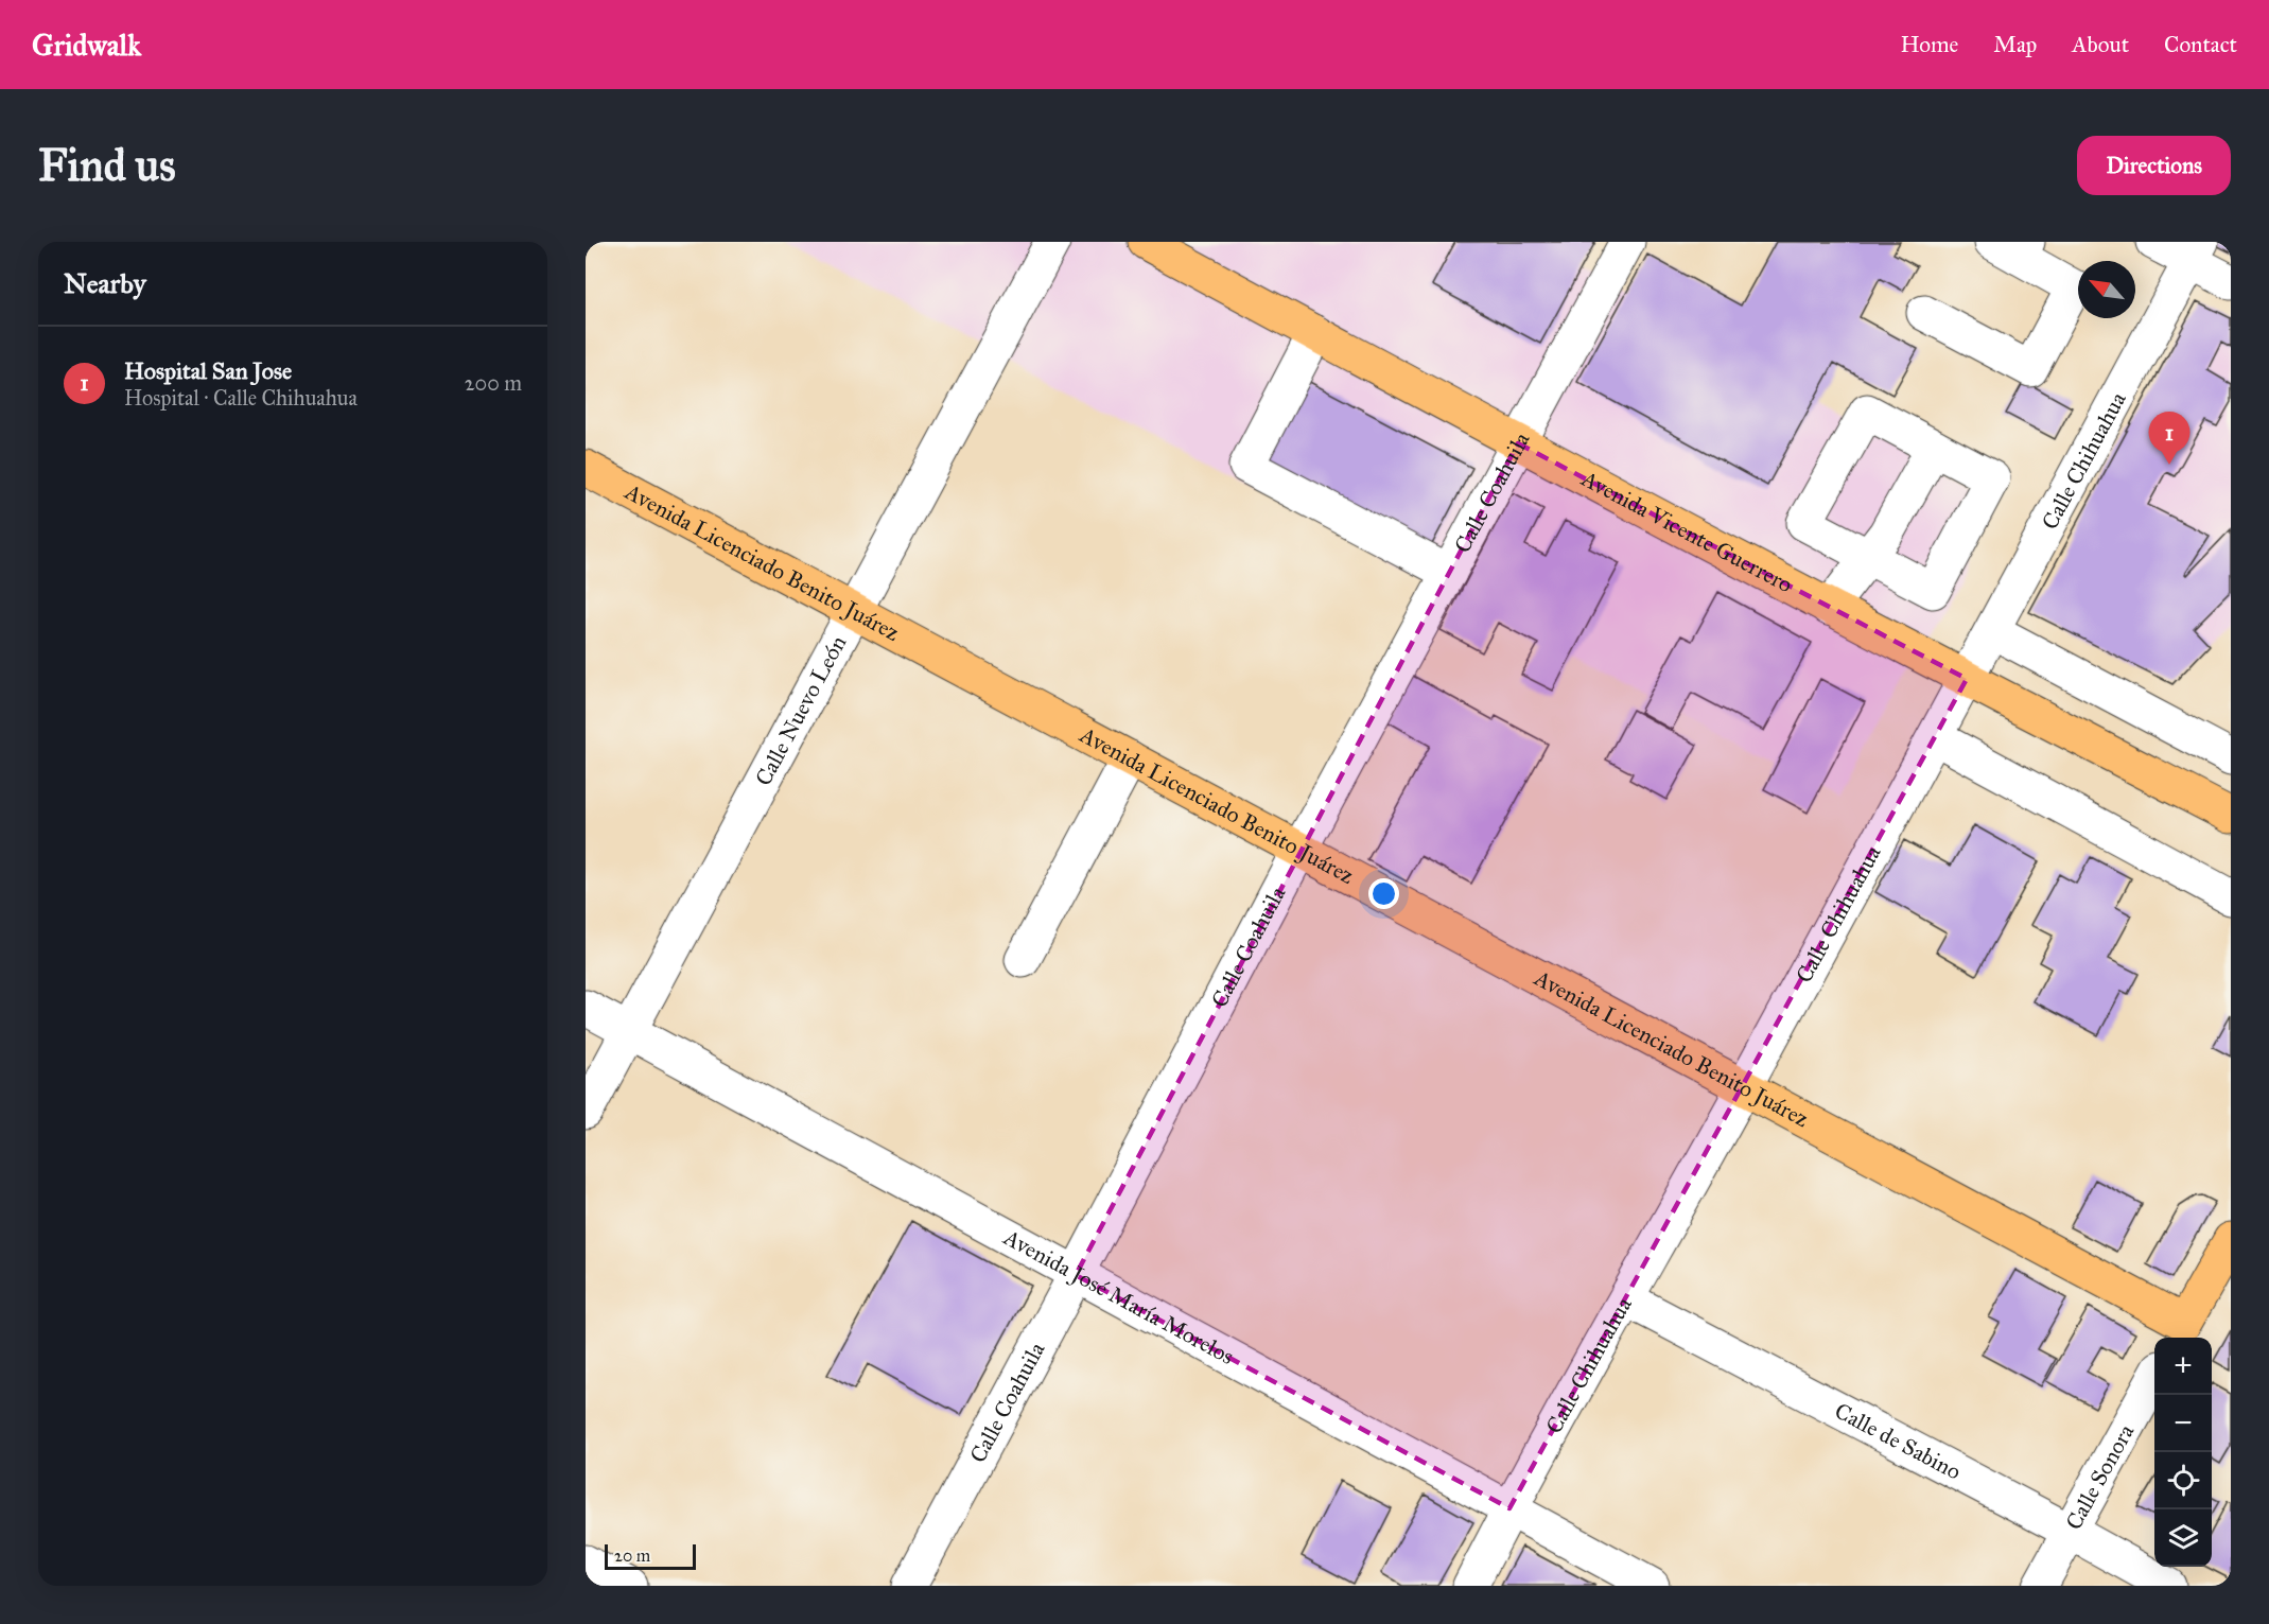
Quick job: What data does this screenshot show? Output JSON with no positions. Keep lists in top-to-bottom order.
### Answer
{
  "streets": {
    "main road": ["Avenida Vicente Guerrero", "Avenida Licenciado Benito Juárez"],
    "street": [
      "Calle Chihuahua",
      "Calle Coahuila",
      "Calle Nuevo León",
      "Avenida José María Morelos",
      "Calle de Sabino",
      "Calle Sonora"
    ]
  },
  "crossings": [
    ["Calle Chihuahua", "Avenida Vicente Guerrero"],
    ["Calle Chihuahua", "Avenida Licenciado Benito Juárez"],
    ["Calle Chihuahua", "Avenida José María Morelos"],
    ["Calle Chihuahua", "Calle de Sabino"],
    ["Calle Coahuila", "Avenida Vicente Guerrero"],
    ["Calle Coahuila", "Avenida Licenciado Benito Juárez"],
    ["Calle Coahuila", "Avenida José María Morelos"],
    ["Avenida Licenciado Benito Juárez", "Calle Nuevo León"],
    ["Calle Nuevo León", "Avenida José María Morelos"],
    ["Calle de Sabino", "Calle Sonora"]
  ],
  "scale_bar": "20 m",
  "north": "top left",
  "page": {
    "header": "Gridwalk",
    "nav": [
      "Home",
      "Map",
      "About",
      "Contact"
    ],
    "buttons": "Directions",
    "title": "Find us",
    "heading": "Nearby",
    "list": [
      {
        "mark": "1",
        "name": "Hospital San Jose",
        "note": "Hospital · Calle Chihuahua",
        "value": "200 m"
      }
    ],
    "pins": "1",
    "map_buttons": ["+", "−"],
    "scale": "20 m"
  }
}
